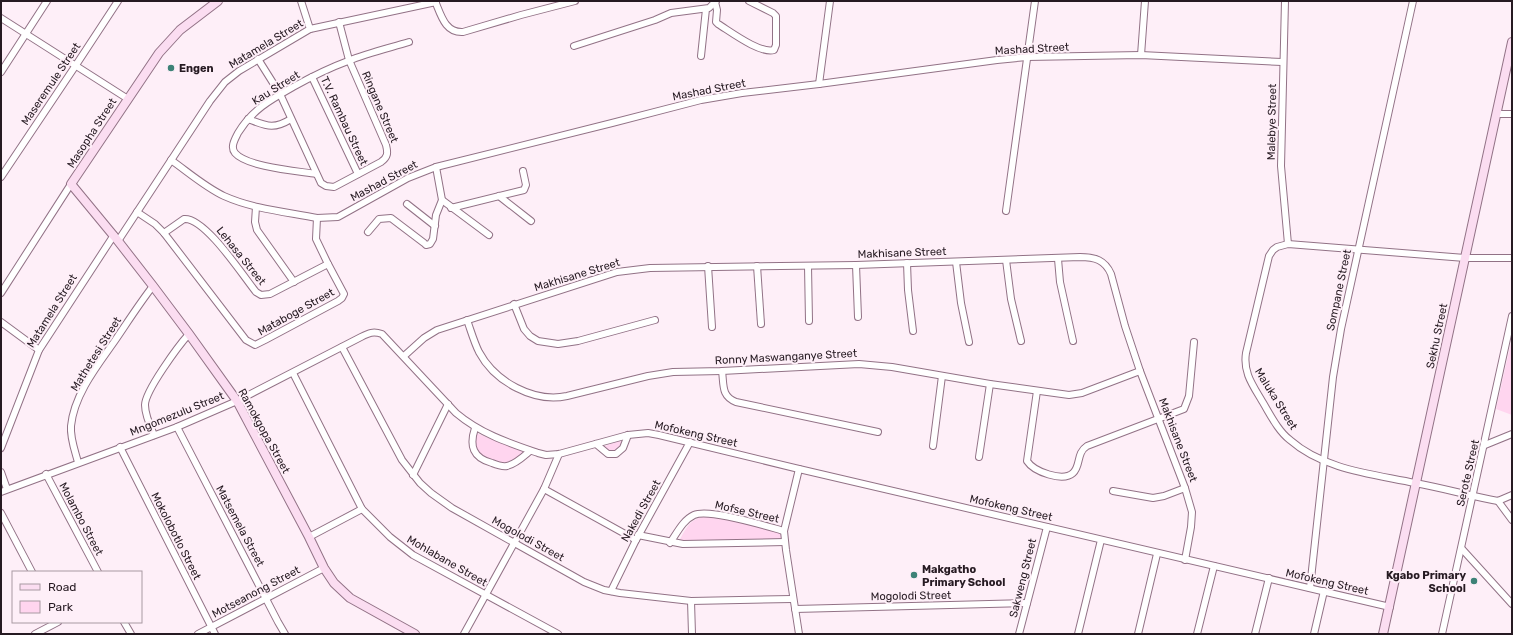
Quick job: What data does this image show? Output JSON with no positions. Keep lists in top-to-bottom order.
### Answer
{
  "streets": {
    "street": [
      "Matamela Street",
      "Mashad Street",
      "Maseremule Street",
      "Kau Street",
      "Ringane Street",
      "T.V. Rambau Street",
      "Malebye Street",
      "Masopha Street",
      "Makhisane Street",
      "Lehasa Street",
      "Sompane Street",
      "Mataboge Street",
      "Sekhu Street",
      "Mathetesi Street",
      "Ronny Maswanganye Street",
      "Maluka Street",
      "Mngomezulu Street",
      "Ramokgopa Street",
      "Mofokeng Street",
      "Serote Street",
      "Nakedi Street",
      "Mofse Street",
      "Molambo Street",
      "Matsemela Street",
      "Mokolobotlo Street",
      "Mogolodi Street",
      "Mohlabane Street",
      "Sakweng Street",
      "Motseanong Street"
    ]
  },
  "crossings": [
    ["Matamela Street", "Mashad Street"],
    ["Matamela Street", "Ringane Street"],
    ["Matamela Street", "Mataboge Street"],
    ["Matamela Street", "Ramokgopa Street"],
    ["Mashad Street", "Malebye Street"],
    ["Mashad Street", "Mataboge Street"],
    ["Kau Street", "Ringane Street"],
    ["Kau Street", "T.V. Rambau Street"],
    ["Ringane Street", "T.V. Rambau Street"],
    ["Malebye Street", "Maluka Street"],
    ["Masopha Street", "Ramokgopa Street"],
    ["Makhisane Street", "Ronny Maswanganye Street"],
    ["Makhisane Street", "Mofokeng Street"],
    ["Lehasa Street", "Mataboge Street"],
    ["Sompane Street", "Maluka Street"],
    ["Sompane Street", "Mofokeng Street"],
    ["Sekhu Street", "Maluka Street"],
    ["Sekhu Street", "Mofokeng Street"],
    ["Mathetesi Street", "Mngomezulu Street"],
    ["Mathetesi Street", "Ramokgopa Street"],
    ["Maluka Street", "Serote Street"],
    ["Mngomezulu Street", "Ramokgopa Street"],
    ["Mngomezulu Street", "Mofokeng Street"],
    ["Mngomezulu Street", "Molambo Street"],
    ["Mngomezulu Street", "Matsemela Street"],
    ["Mngomezulu Street", "Mokolobotlo Street"],
    ["Mngomezulu Street", "Mogolodi Street"],
    ["Mngomezulu Street", "Mohlabane Street"],
    ["Ramokgopa Street", "Motseanong Street"],
    ["Mofokeng Street", "Nakedi Street"],
    ["Mofokeng Street", "Sakweng Street"],
    ["Nakedi Street", "Mofse Street"],
    ["Nakedi Street", "Mogolodi Street"],
    ["Matsemela Street", "Motseanong Street"],
    ["Mokolobotlo Street", "Motseanong Street"],
    ["Mogolodi Street", "Sakweng Street"]
  ],
  "places": ["Engen", "Makgatho Primary School", "Kgabo Primary School"],
  "legend": ["Road", "Park"]
}
